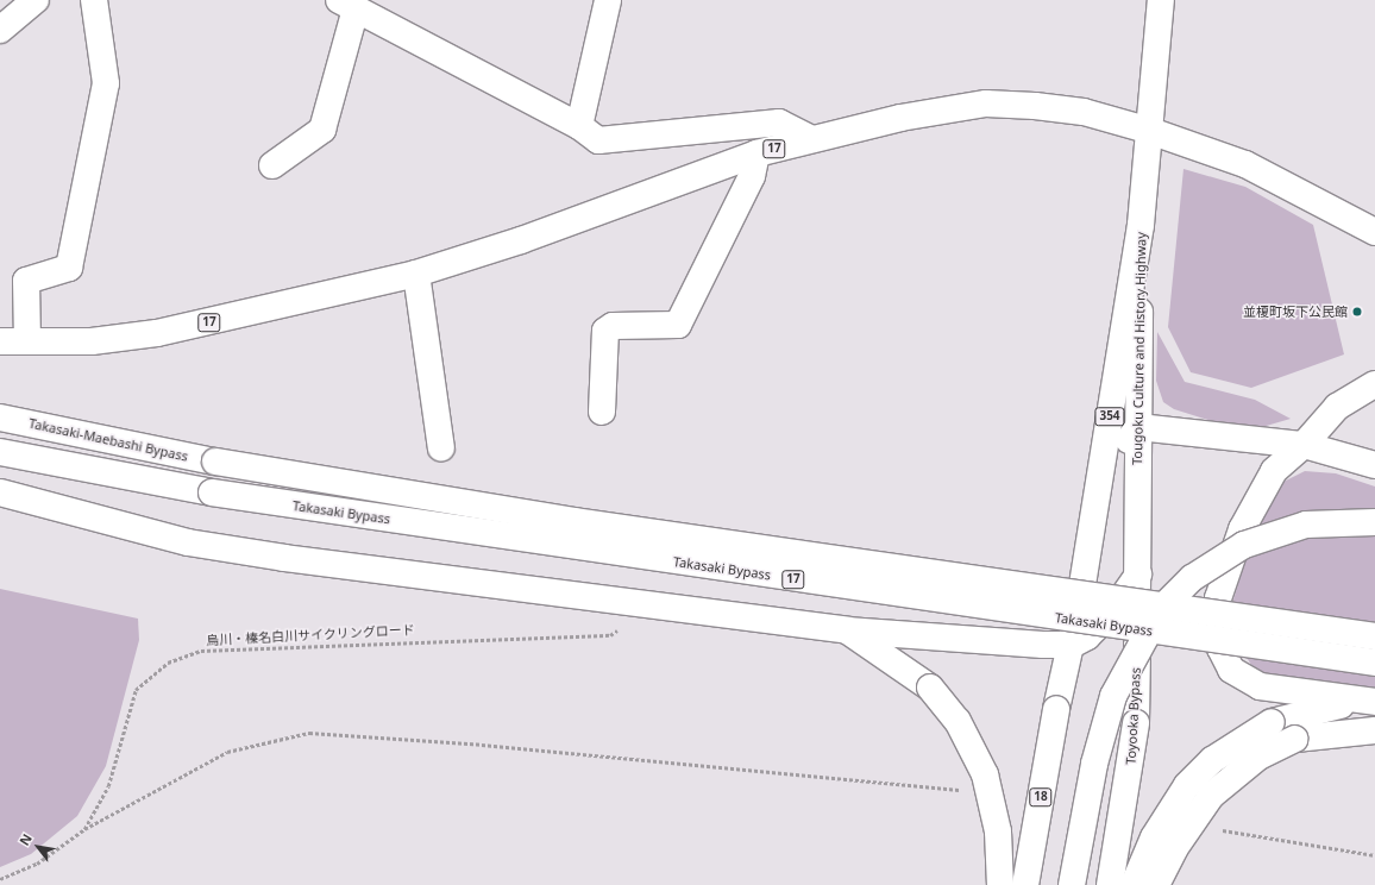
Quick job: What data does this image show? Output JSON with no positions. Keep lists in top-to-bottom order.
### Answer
{
  "streets": {
    "main road": [
      "17",
      "Tougoku Culture and History Highway",
      "354",
      "Takasaki-Maebashi Bypass",
      "Takasaki Bypass",
      "Toyooka Bypass",
      "18"
    ],
    "path": ["烏川・榛名白川サイクリングロード"]
  },
  "crossings": [
    ["17", "354"],
    ["Tougoku Culture and History Highway", "354"],
    ["Tougoku Culture and History Highway", "Toyooka Bypass"],
    ["354", "18"],
    ["Takasaki-Maebashi Bypass", "Takasaki Bypass"]
  ],
  "places": ["並榎町坂下公民館"],
  "north": "top left"
}
